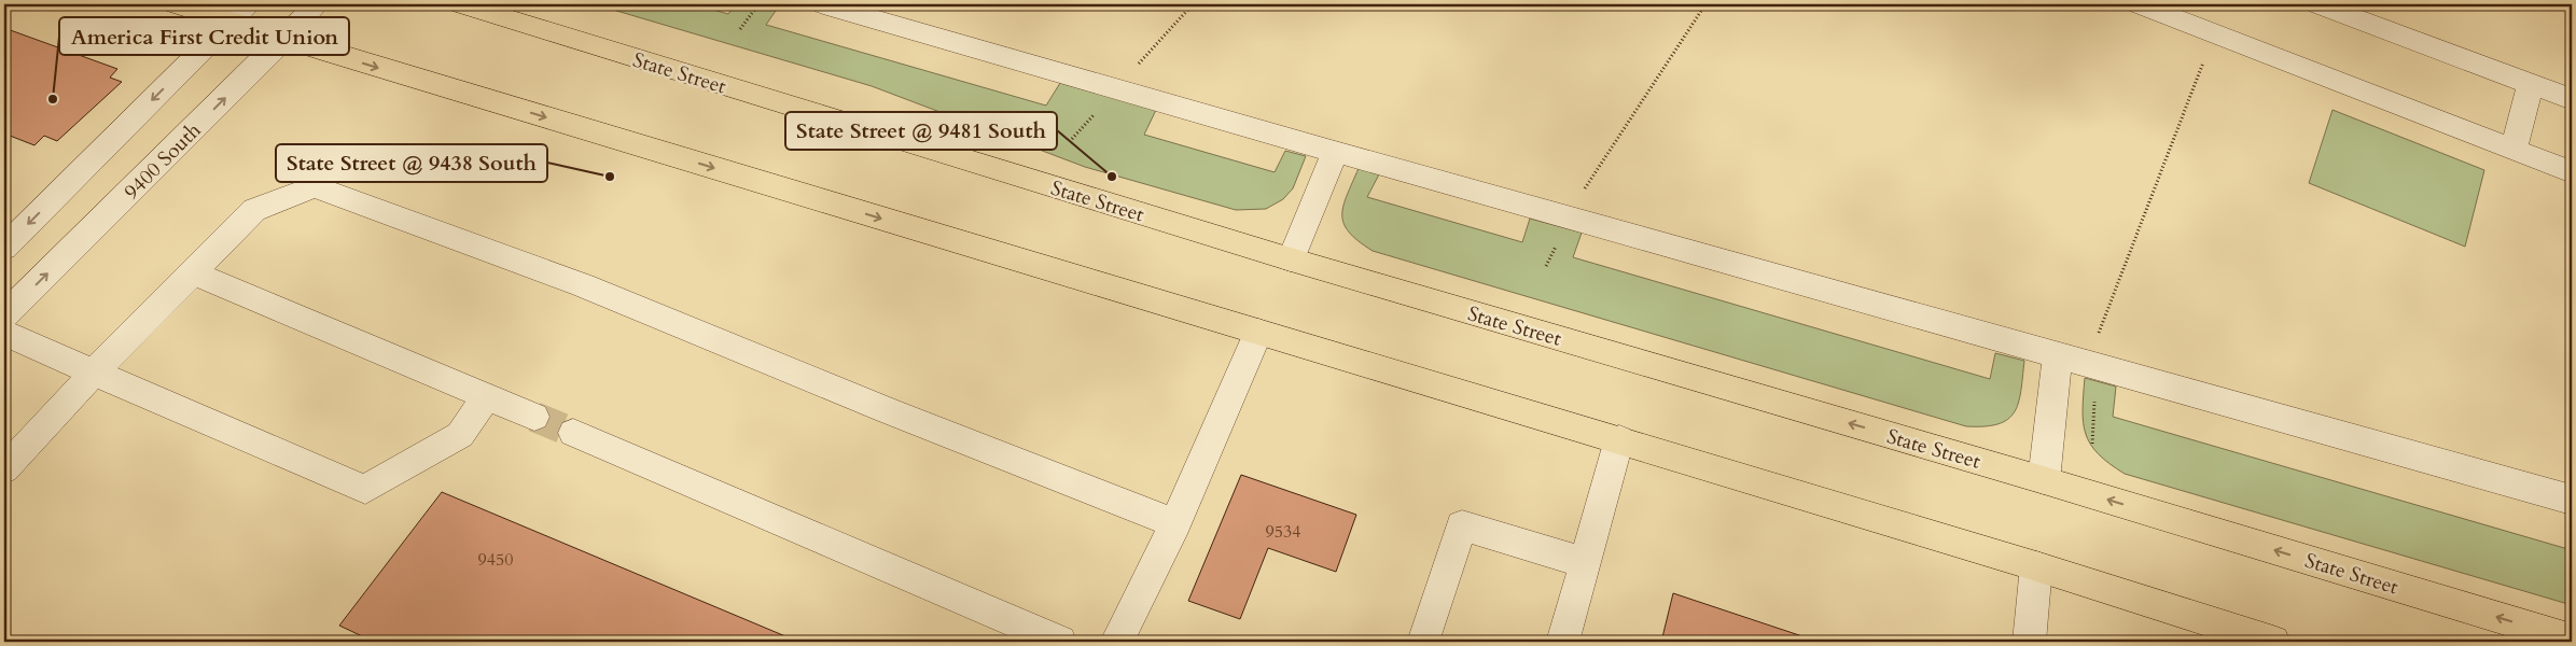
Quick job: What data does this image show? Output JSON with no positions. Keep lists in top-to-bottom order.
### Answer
{
  "streets": {
    "main road": ["State Street"],
    "street": ["9400 South"]
  },
  "places": ["America First Credit Union", "State Street @ 9438 South", "State Street @ 9481 South"],
  "house_numbers": ["9534", "9450"]
}
